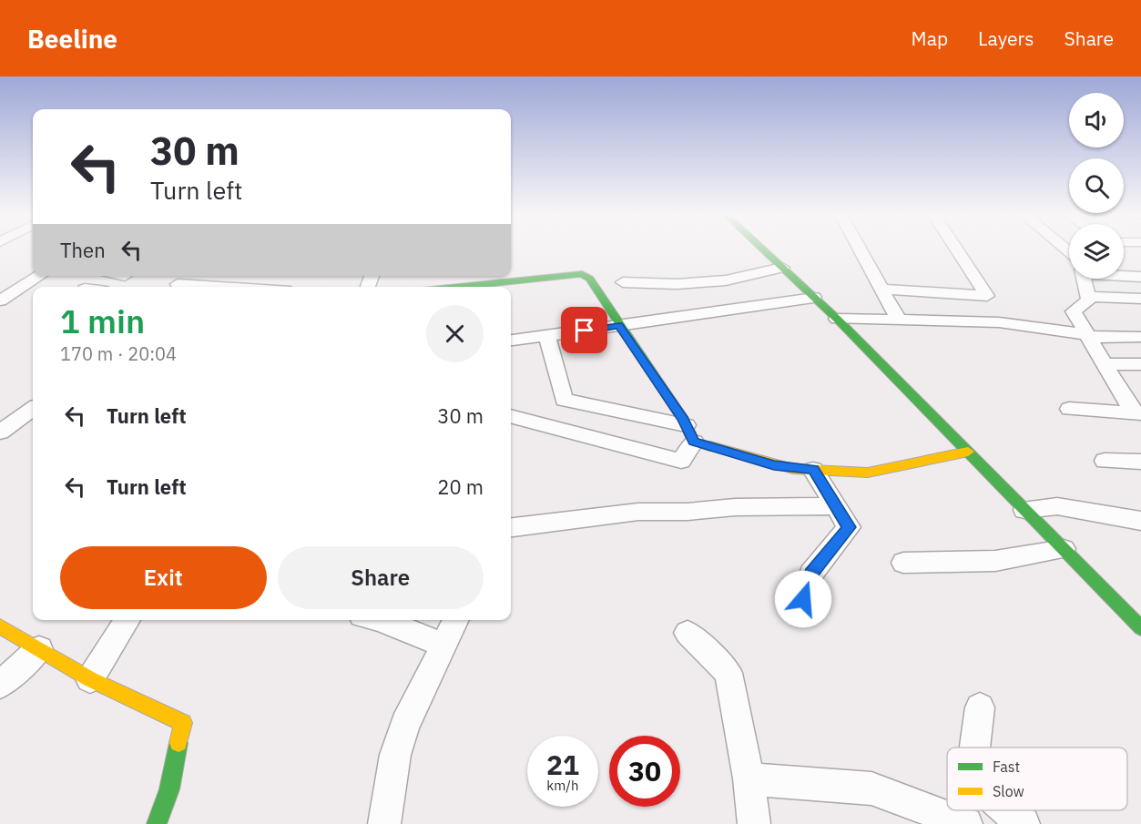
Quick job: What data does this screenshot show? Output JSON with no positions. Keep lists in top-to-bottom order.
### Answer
{
  "legend": ["Fast", "Slow"],
  "page": {
    "header": "Beeline",
    "nav": ["Map", "Layers", "Share"],
    "turn": ["30 m", "Turn left"],
    "then": "Then",
    "heading": ["1 min", "170 m · 20:04"],
    "list": [
      {
        "name": "Turn left",
        "value": "30 m"
      },
      {
        "name": "Turn left",
        "value": "20 m"
      }
    ],
    "buttons": ["Exit", "Share"],
    "speed": "21 km/h",
    "limit": "30"
  }
}
